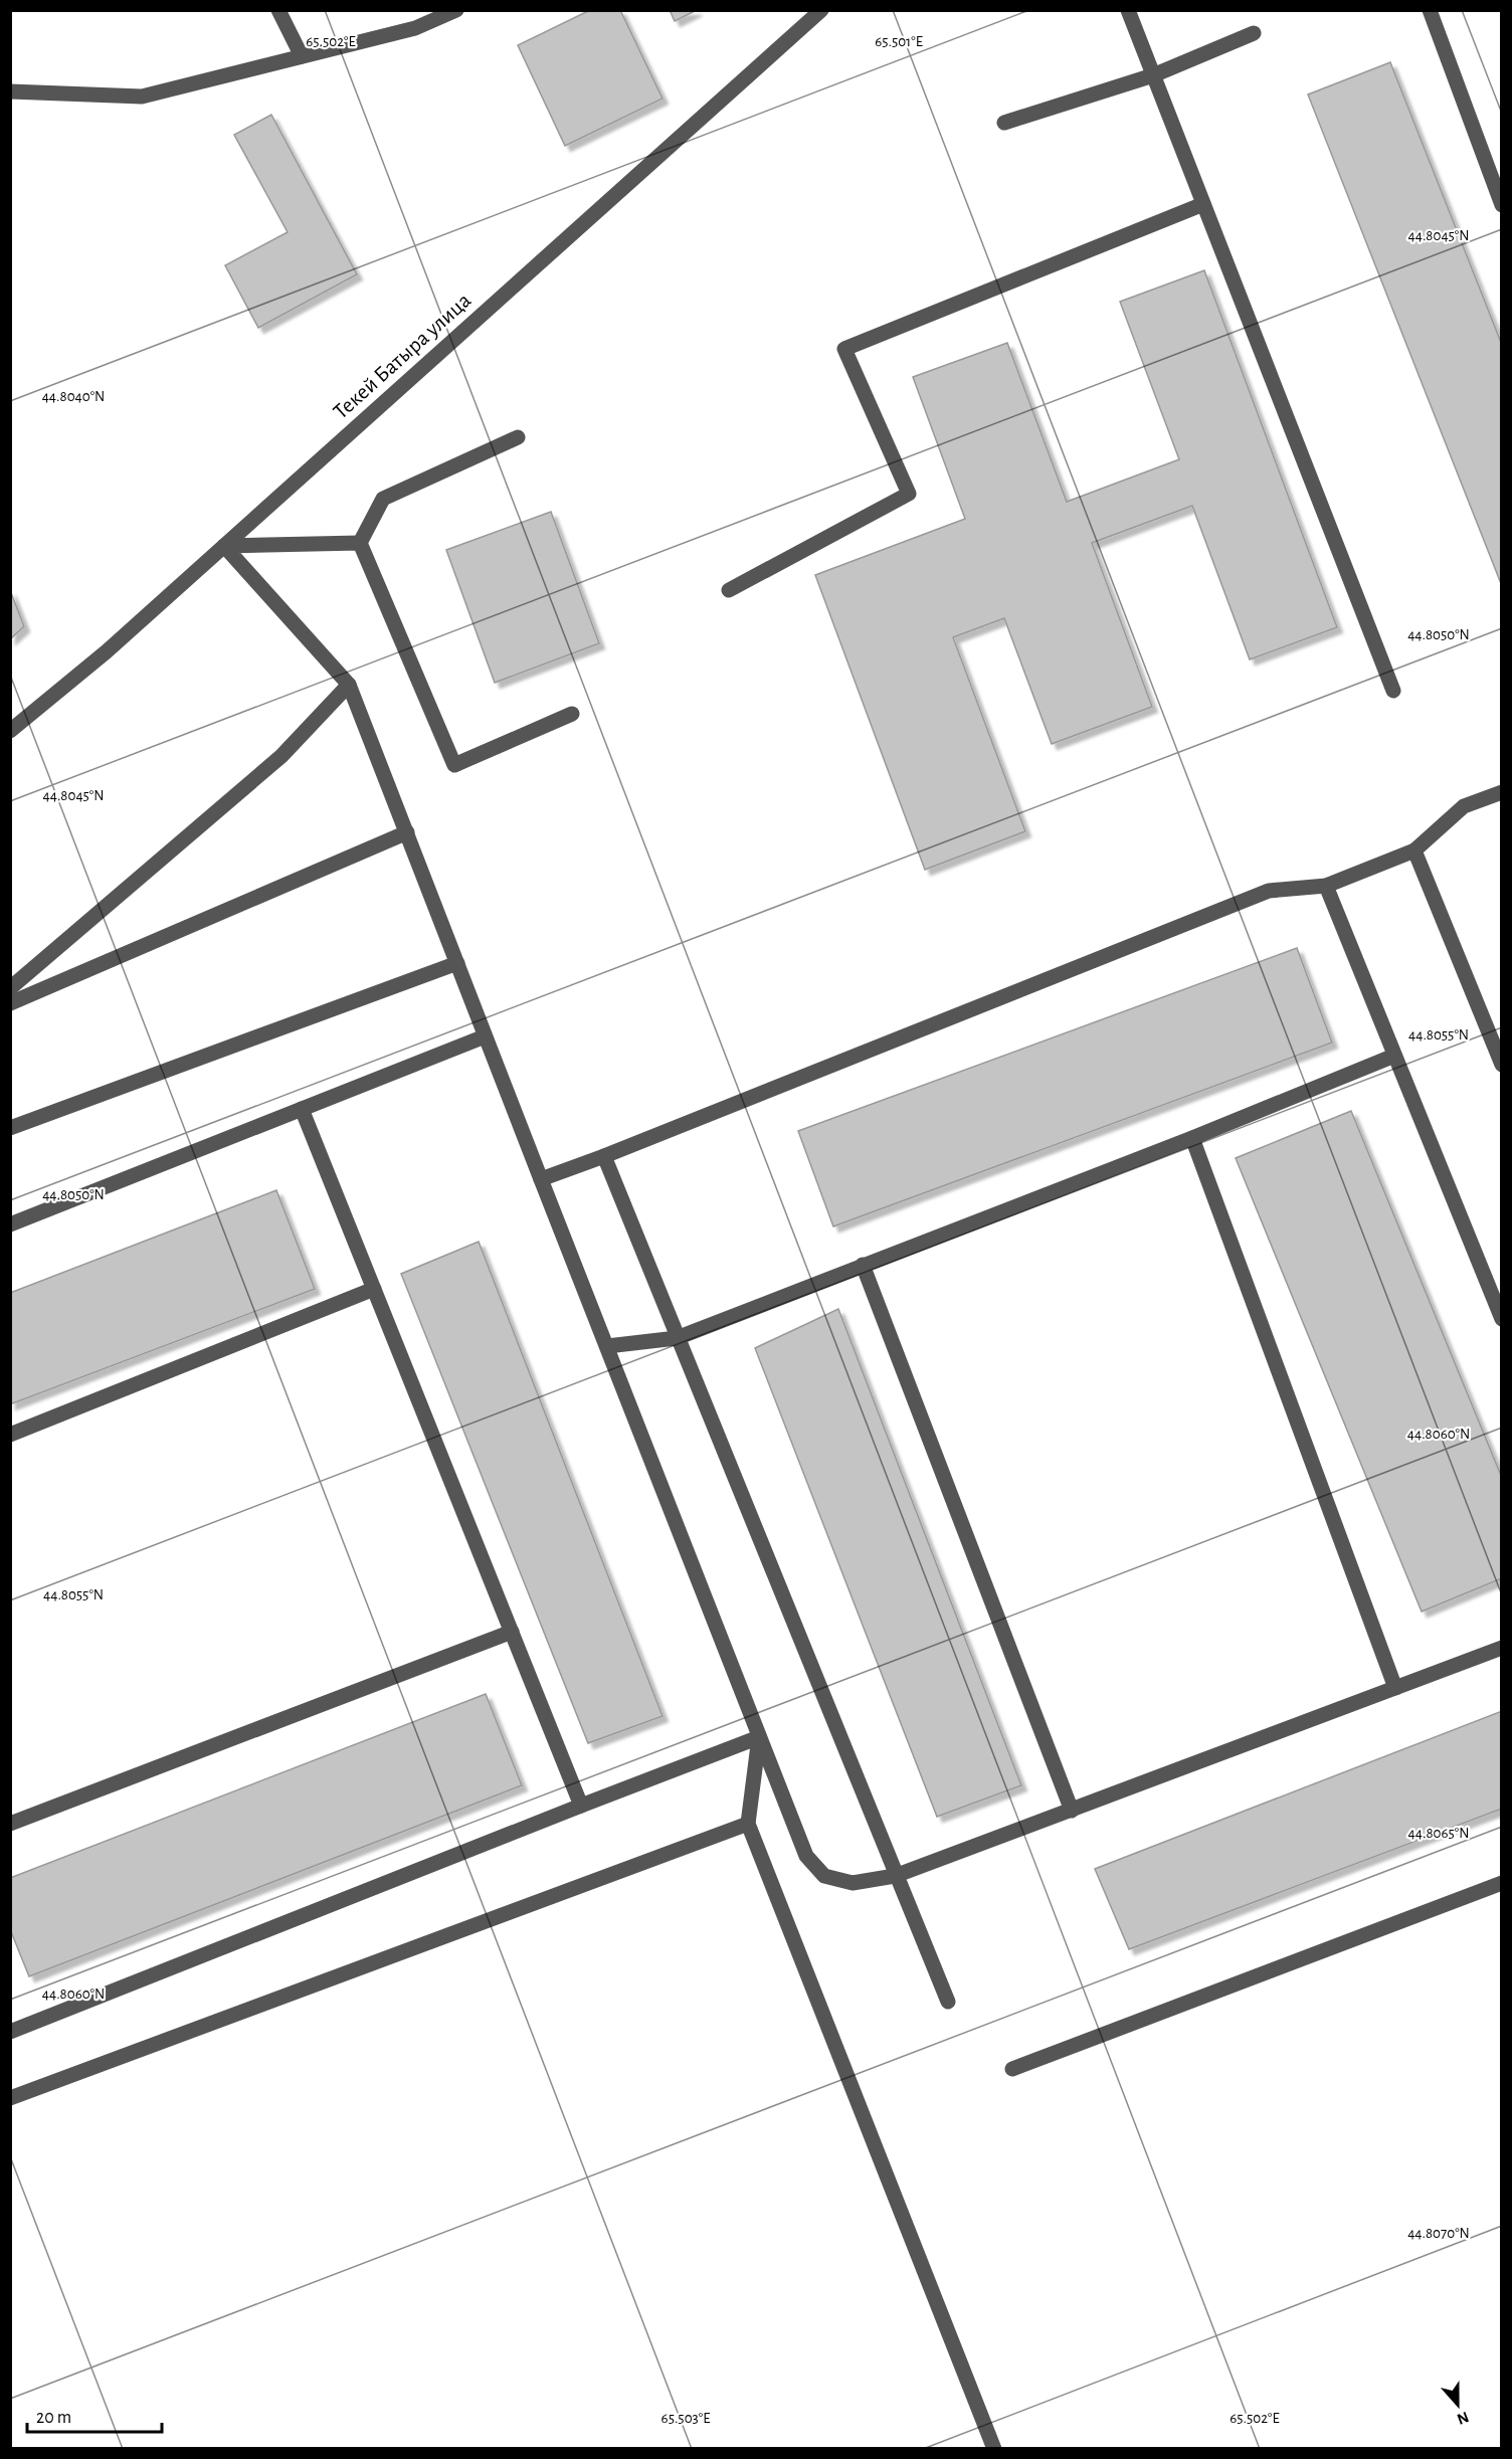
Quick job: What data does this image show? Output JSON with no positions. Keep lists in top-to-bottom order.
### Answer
{
  "streets": {
    "street": ["Текей Батыра улица"]
  },
  "scale_bar": "20 m",
  "north": "bottom",
  "coordinates": [
    "65.502°E",
    "65.501°E",
    "44.8045°N",
    "44.8040°N",
    "44.8050°N",
    "44.8055°N",
    "44.8060°N",
    "44.8065°N",
    "44.8070°N",
    "65.503°E"
  ]
}
